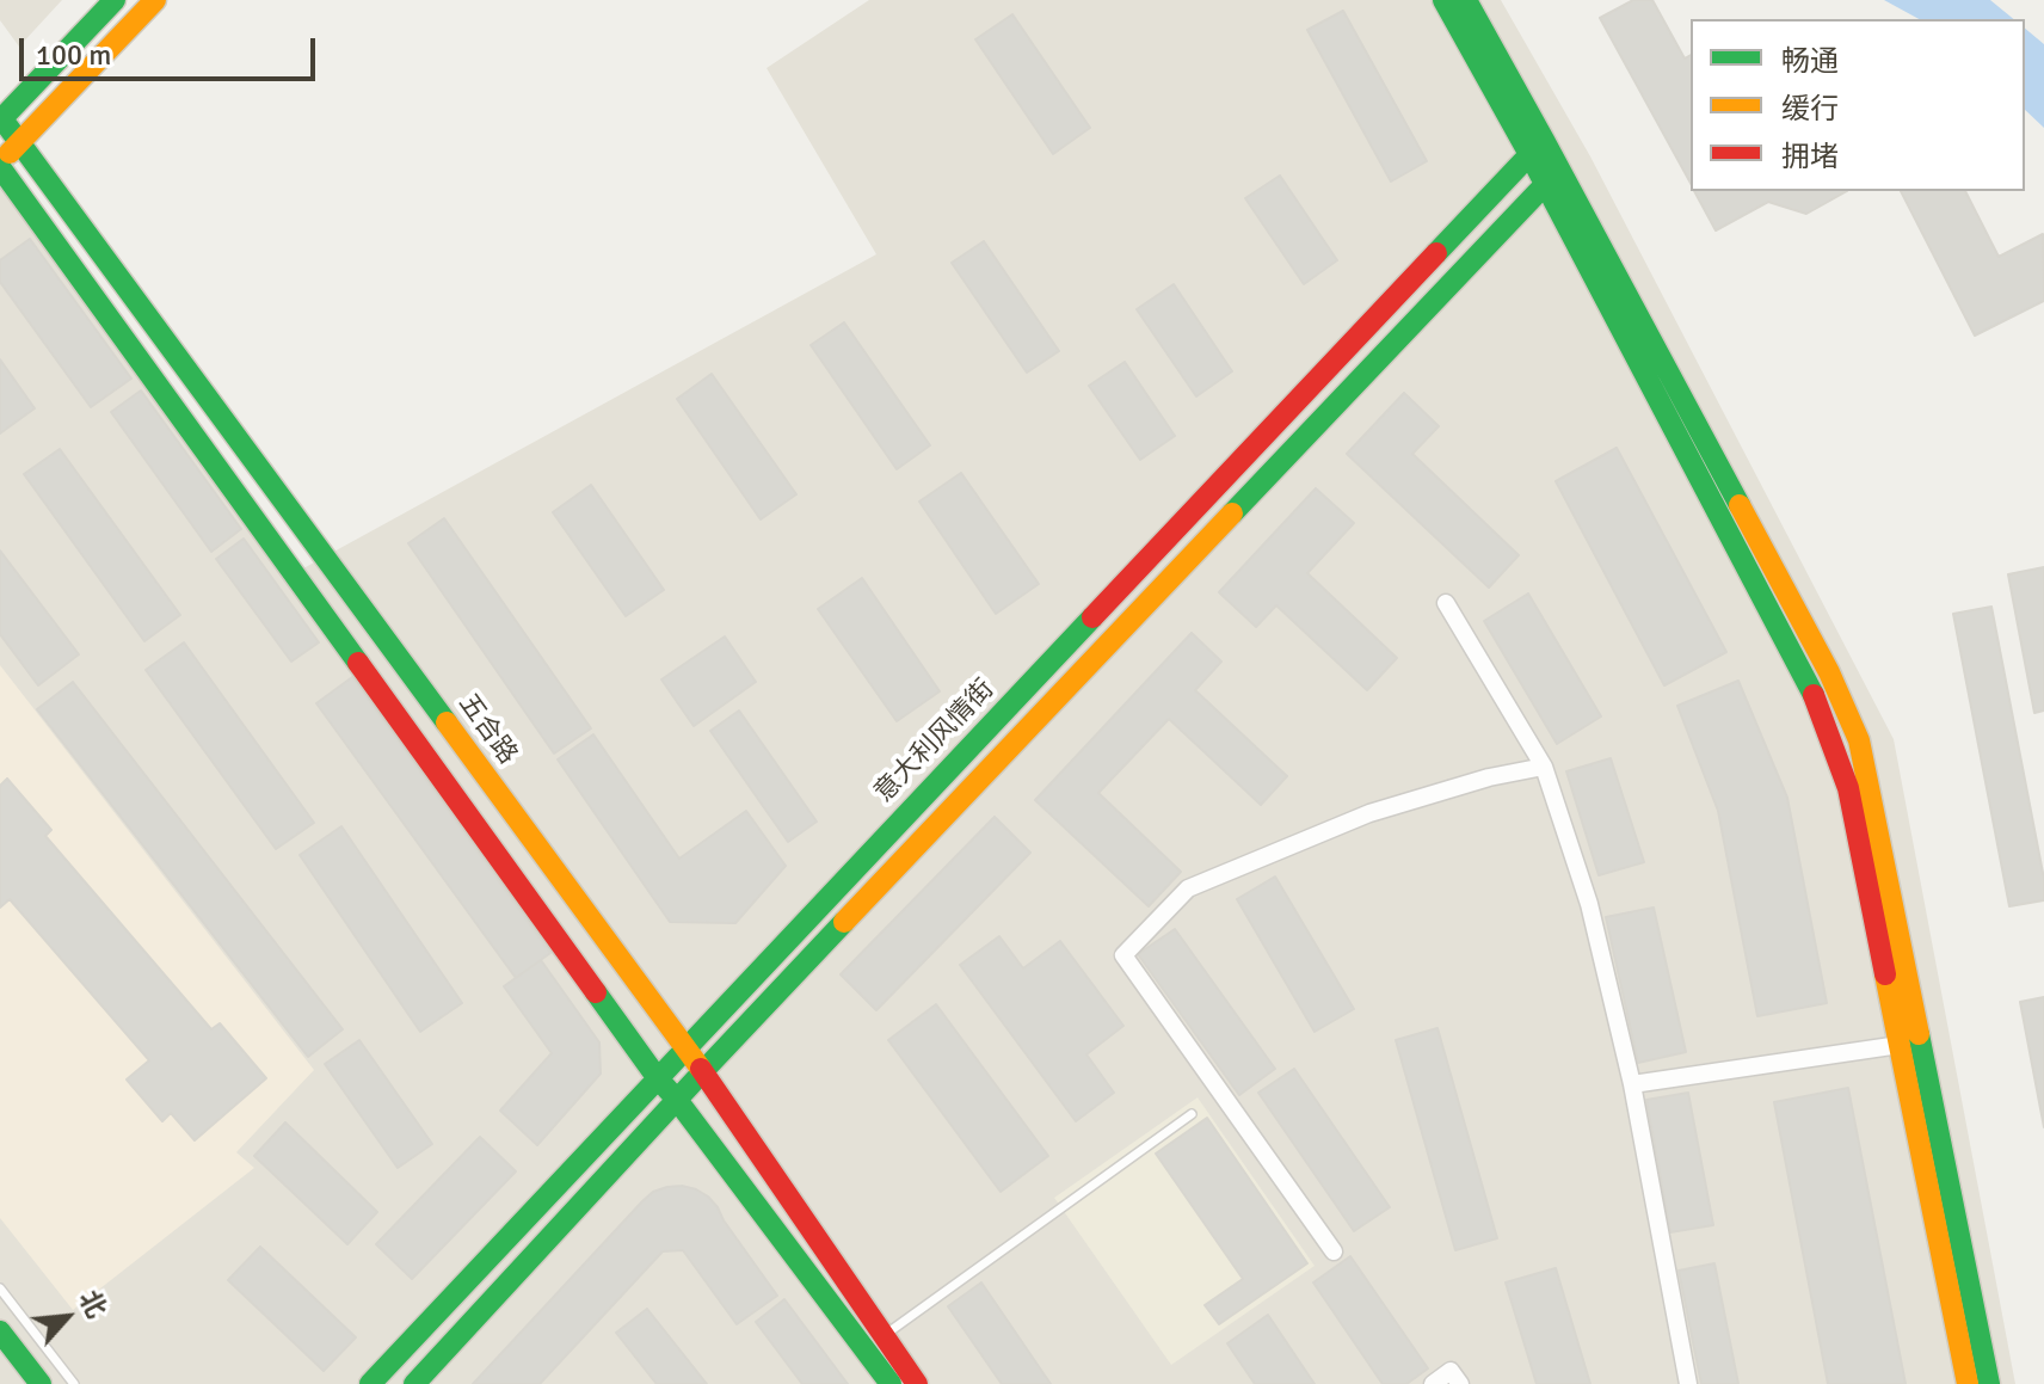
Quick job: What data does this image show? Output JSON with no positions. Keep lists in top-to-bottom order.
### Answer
{
  "streets": {
    "street": ["五合路", "意大利风情街"]
  },
  "crossings": [
    ["五合路", "意大利风情街"]
  ],
  "legend": ["畅通", "缓行", "拥堵"],
  "scale_bar": "100 m",
  "north": "top right"
}
